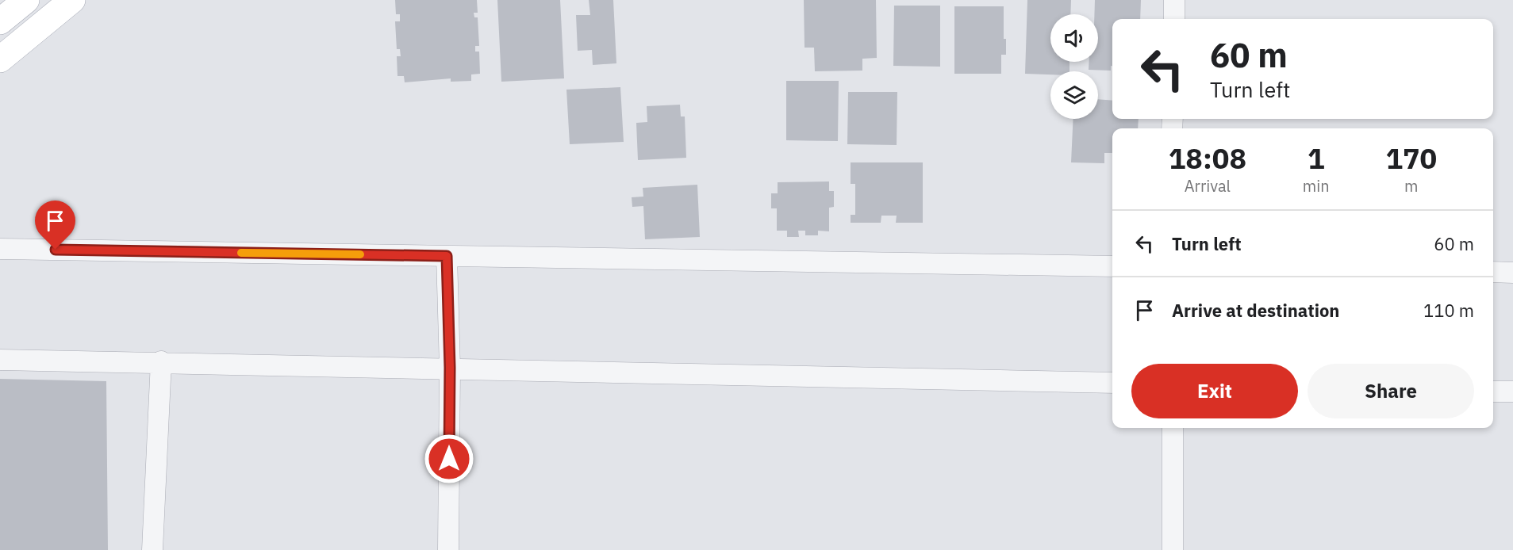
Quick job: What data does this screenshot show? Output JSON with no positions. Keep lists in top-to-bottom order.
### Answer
{
  "page": {
    "turn": ["60 m", "Turn left"],
    "eta": [
      "18:08",
      "Arrival",
      "1",
      "min",
      "170",
      "m"
    ],
    "list": [
      {
        "name": "Turn left",
        "value": "60 m"
      },
      {
        "name": "Arrive at destination",
        "value": "110 m"
      }
    ],
    "buttons": ["Exit", "Share"]
  }
}
